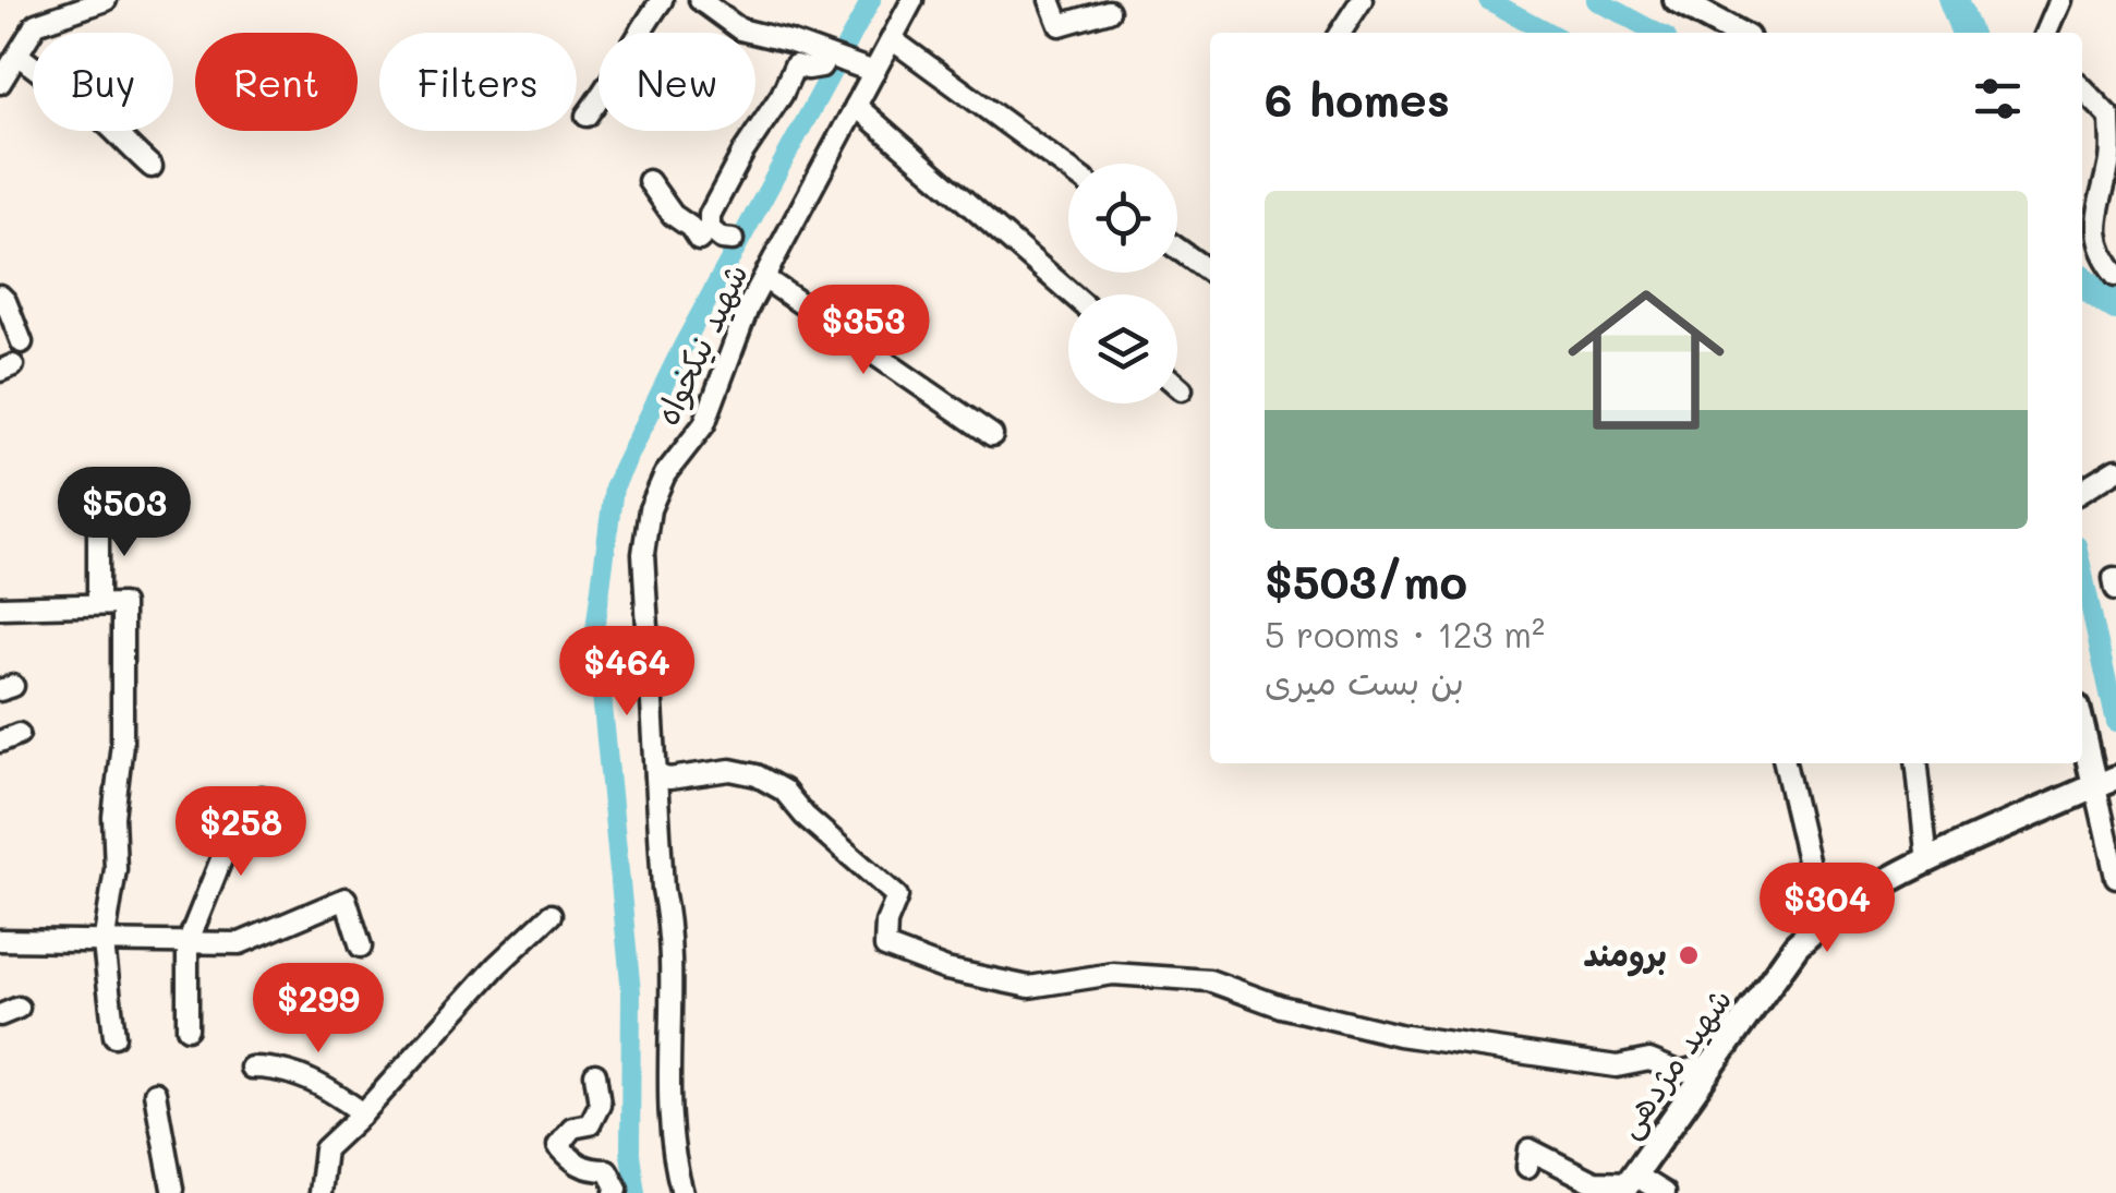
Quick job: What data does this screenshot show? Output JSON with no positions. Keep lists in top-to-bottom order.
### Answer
{
  "streets": {
    "main road": ["شهید مژدهی"],
    "street": ["شهید نیکخواه"]
  },
  "places": ["برومند"],
  "page": {
    "chip": [
      "Buy",
      "Rent",
      "Filters",
      "New"
    ],
    "heading": "6 homes",
    "list": [
      {
        "name": "$503/mo",
        "note": "5 rooms · 123 m² · بن بست میری"
      }
    ],
    "price": [
      "$353",
      "$503",
      "$464",
      "$258",
      "$304",
      "$299"
    ]
  }
}
